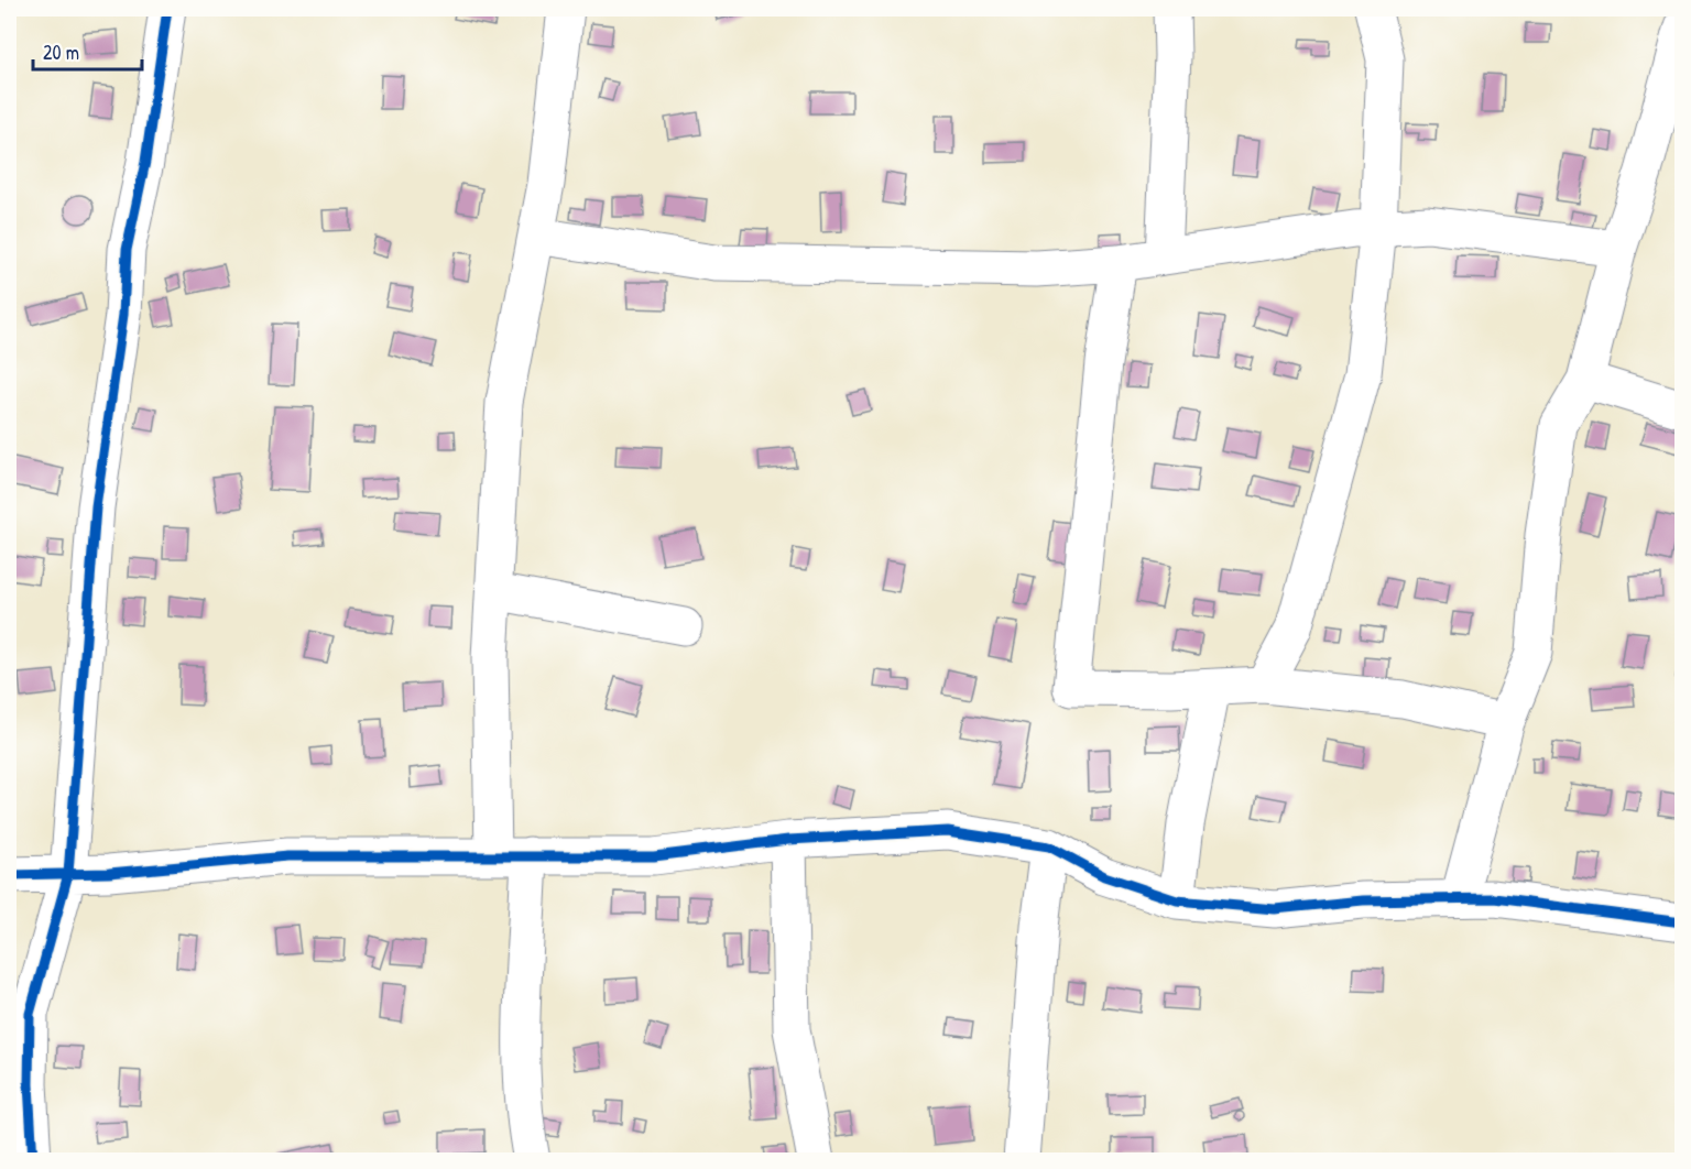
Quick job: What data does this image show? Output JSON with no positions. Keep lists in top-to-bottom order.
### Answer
{
  "scale_bar": "20 m"
}
